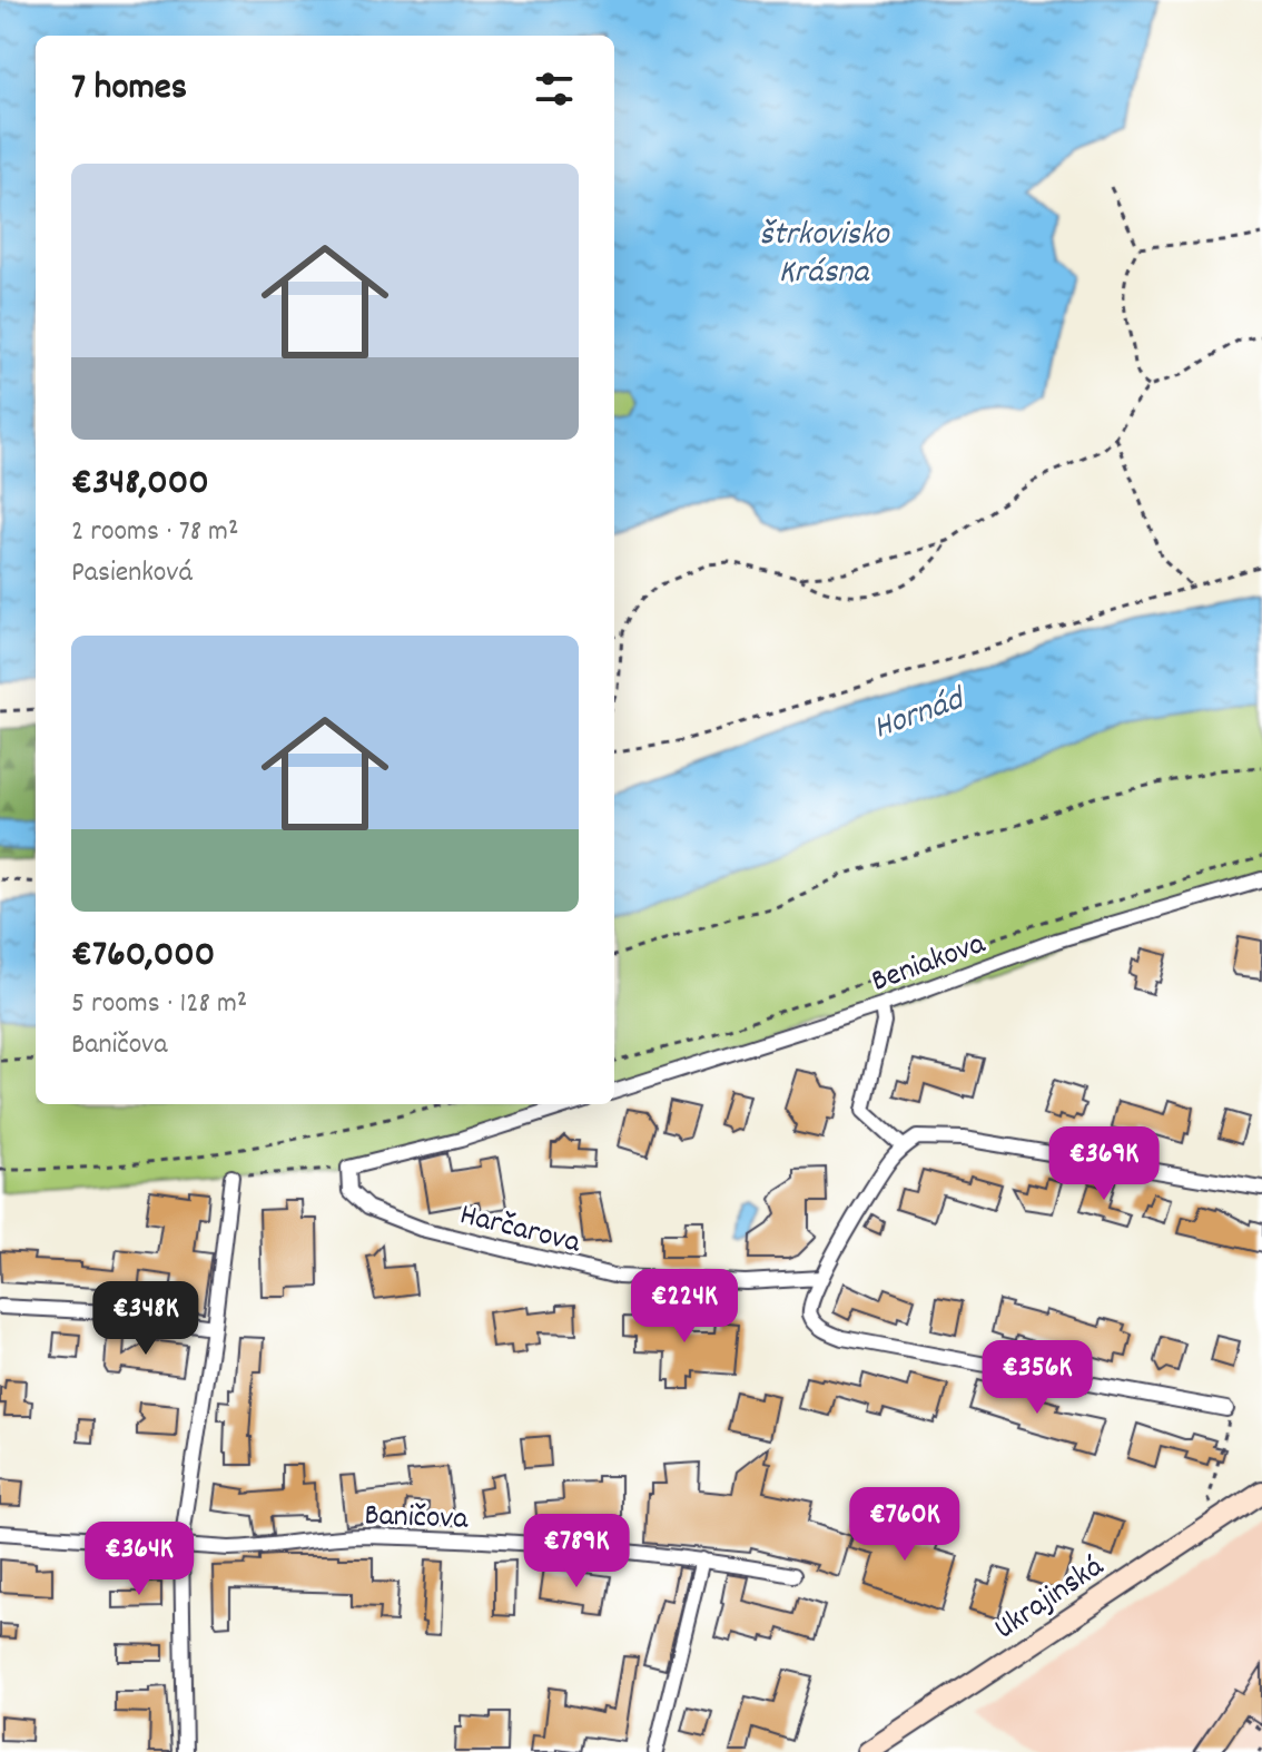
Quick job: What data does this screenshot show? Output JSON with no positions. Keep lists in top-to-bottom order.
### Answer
{
  "streets": {
    "main road": ["Ukrajinská"],
    "street": ["Beniakova", "Harčarova", "Baničova"]
  },
  "water": ["štrkovisko Krásna", "Hornád"],
  "page": {
    "heading": "7 homes",
    "list": [
      {
        "name": "€348,000",
        "note": "2 rooms · 78 m² · Pasienková"
      },
      {
        "name": "€760,000",
        "note": "5 rooms · 128 m² · Baničova"
      }
    ],
    "price": [
      "€369K",
      "€224K",
      "€348K",
      "€356K",
      "€760K",
      "€789K",
      "€364K"
    ]
  }
}
